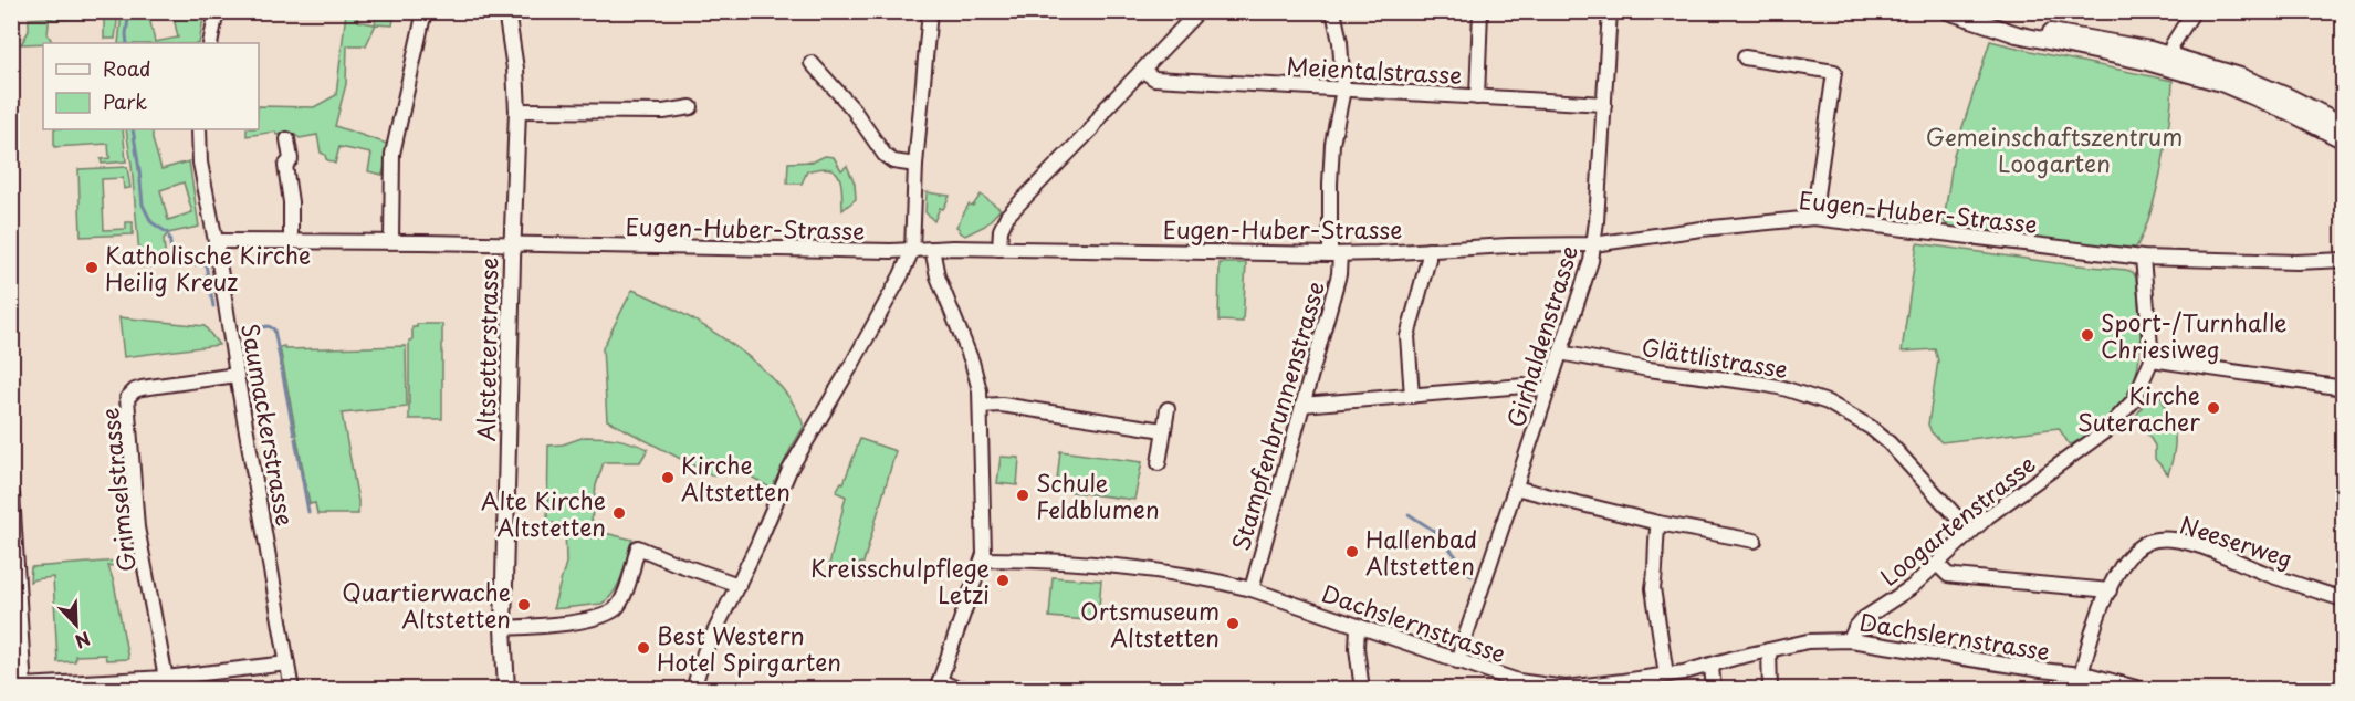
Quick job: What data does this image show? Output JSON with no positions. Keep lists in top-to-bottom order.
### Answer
{
  "streets": {
    "street": [
      "Meientalstrasse",
      "Eugen-Huber-Strasse",
      "Girhaldenstrasse",
      "Altstetterstrasse",
      "Glättlistrasse",
      "Stampfenbrunnenstrasse",
      "Saumackerstrasse",
      "Grimselstrasse",
      "Loogartenstrasse",
      "Neeserweg",
      "Dachslernstrasse"
    ]
  },
  "crossings": [
    ["Meientalstrasse", "Girhaldenstrasse"],
    ["Meientalstrasse", "Stampfenbrunnenstrasse"],
    ["Eugen-Huber-Strasse", "Girhaldenstrasse"],
    ["Eugen-Huber-Strasse", "Altstetterstrasse"],
    ["Eugen-Huber-Strasse", "Stampfenbrunnenstrasse"],
    ["Eugen-Huber-Strasse", "Saumackerstrasse"],
    ["Eugen-Huber-Strasse", "Loogartenstrasse"],
    ["Girhaldenstrasse", "Glättlistrasse"],
    ["Girhaldenstrasse", "Dachslernstrasse"],
    ["Glättlistrasse", "Loogartenstrasse"],
    ["Stampfenbrunnenstrasse", "Dachslernstrasse"],
    ["Saumackerstrasse", "Grimselstrasse"],
    ["Loogartenstrasse", "Dachslernstrasse"],
    ["Neeserweg", "Dachslernstrasse"]
  ],
  "parks": ["Gemeinschaftszentrum Loogarten"],
  "places": [
    "Katholische Kirche Heilig Kreuz",
    "Sport-/Turnhalle Chriesiweg",
    "Kirche Suteracher",
    "Kirche Altstetten",
    "Schule Feldblumen",
    "Alte Kirche Altstetten",
    "Hallenbad Altstetten",
    "Kreisschulpflege Letzi",
    "Quartierwache Altstetten",
    "Ortsmuseum Altstetten",
    "Best Western Hotel Spirgarten"
  ],
  "legend": ["Road", "Park"],
  "north": "bottom right"
}
